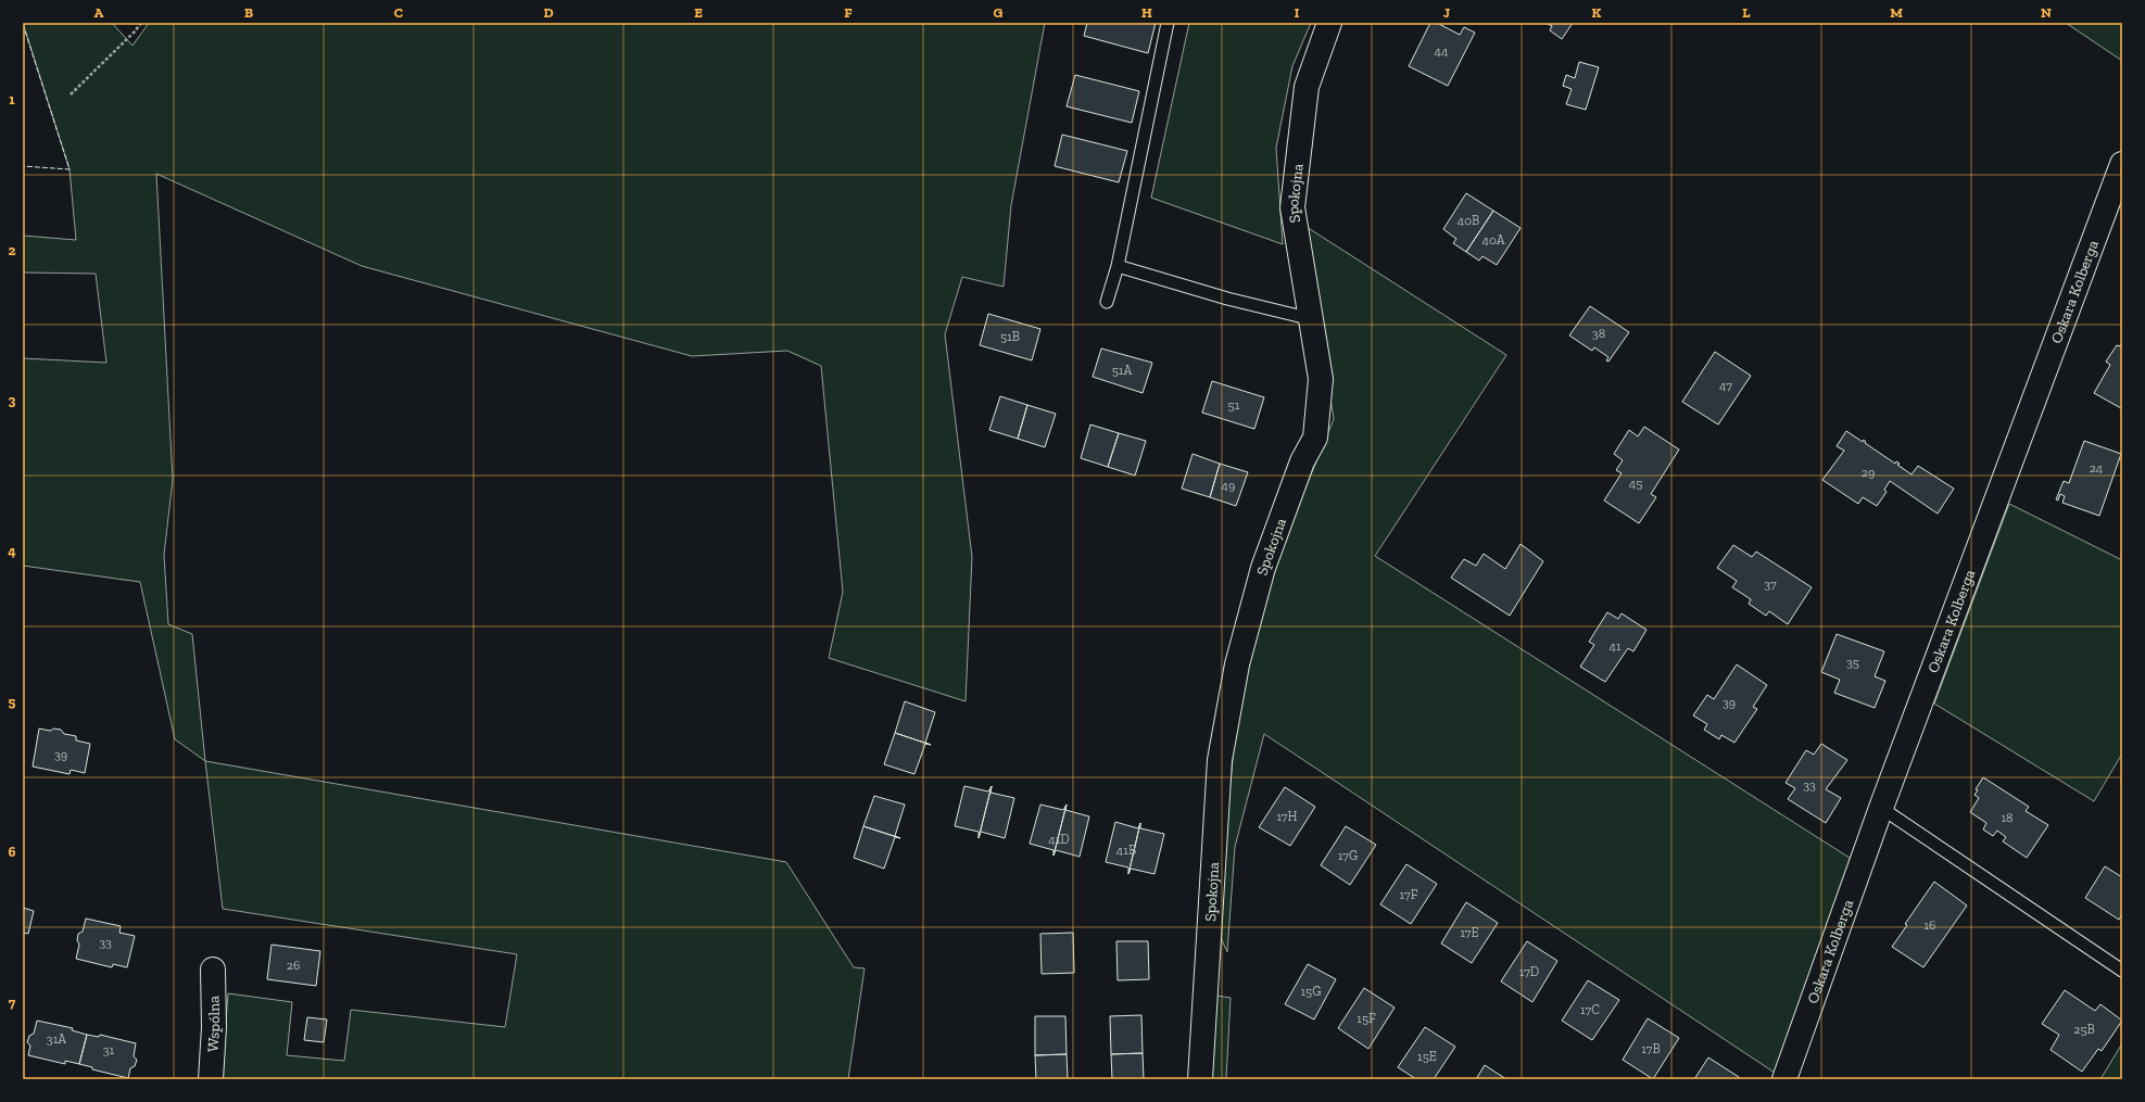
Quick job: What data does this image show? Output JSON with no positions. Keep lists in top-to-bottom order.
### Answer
{
  "streets": {
    "street": ["Spokojna", "Oskara Kolberga", "Wspólna"]
  },
  "house_numbers": [
    "44",
    "40B",
    "40A",
    "38",
    "51B",
    "51A",
    "47",
    "51",
    "24",
    "29",
    "45",
    "49",
    "37",
    "41",
    "35",
    "39",
    "39",
    "33",
    "17H",
    "18",
    "41D",
    "41B",
    "17G",
    "17F",
    "16",
    "17E",
    "33",
    "26",
    "17D",
    "15G",
    "17C",
    "15F",
    "25B",
    "31A",
    "17B",
    "31",
    "15E"
  ],
  "grid": {
    "columns": [
      "A",
      "B",
      "C",
      "D",
      "E",
      "F",
      "G",
      "H",
      "I",
      "J",
      "K",
      "L",
      "M",
      "N"
    ],
    "rows": [
      "1",
      "2",
      "3",
      "4",
      "5",
      "6",
      "7"
    ]
  }
}
